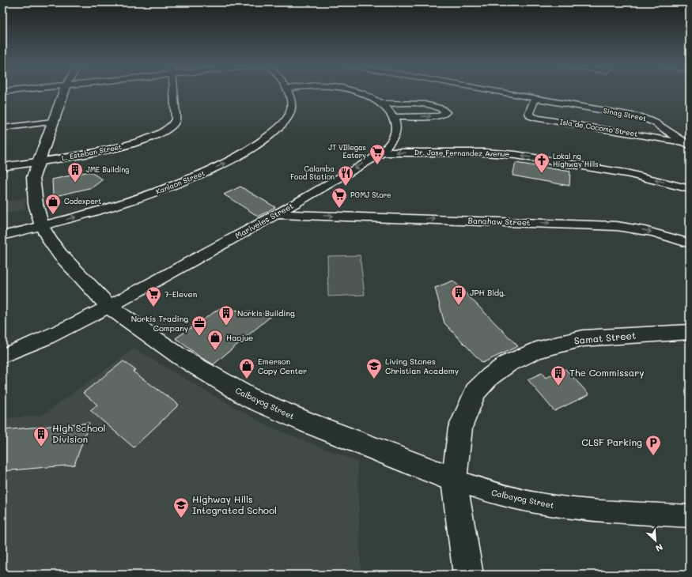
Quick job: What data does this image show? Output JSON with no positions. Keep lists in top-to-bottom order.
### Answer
{
  "streets": {
    "street": [
      "Sinag Street",
      "Isla de Cocomo Street",
      "L. Esteban Street",
      "Dr. Jose Fernandez Avenue",
      "Kanlaon Street",
      "Mariveles Street",
      "Banahaw Street",
      "Samat Street",
      "Calbayog Street"
    ]
  },
  "crossings": [
    ["Sinag Street", "Isla de Cocomo Street"],
    ["L. Esteban Street", "Calbayog Street"],
    ["Dr. Jose Fernandez Avenue", "Mariveles Street"],
    ["Kanlaon Street", "Calbayog Street"],
    ["Mariveles Street", "Banahaw Street"],
    ["Mariveles Street", "Calbayog Street"],
    ["Samat Street", "Calbayog Street"]
  ],
  "one_way": ["Dr. Jose Fernandez Avenue", "Kanlaon Street", "Banahaw Street"],
  "places": {
    "supermarket": ["JT VIllegas Eatery", "PGMJ Store", "7-Eleven"],
    "church": ["Lokal ng Highway Hills"],
    "building": [
      "JME Building",
      "JPH Bldg.",
      "Norkis Building",
      "The Commissary",
      "High School Division"
    ],
    "restaurant": ["Calamba Food Station"],
    "shop": ["Codexpert", "Haojue", "Emerson Copy Center"],
    "office": ["Norkis Trading Company"],
    "school or university": ["Living Stones Christian Academy", "Highway Hills Integrated School"],
    "parking": ["CLSF Parking"]
  },
  "north": "bottom right"
}
